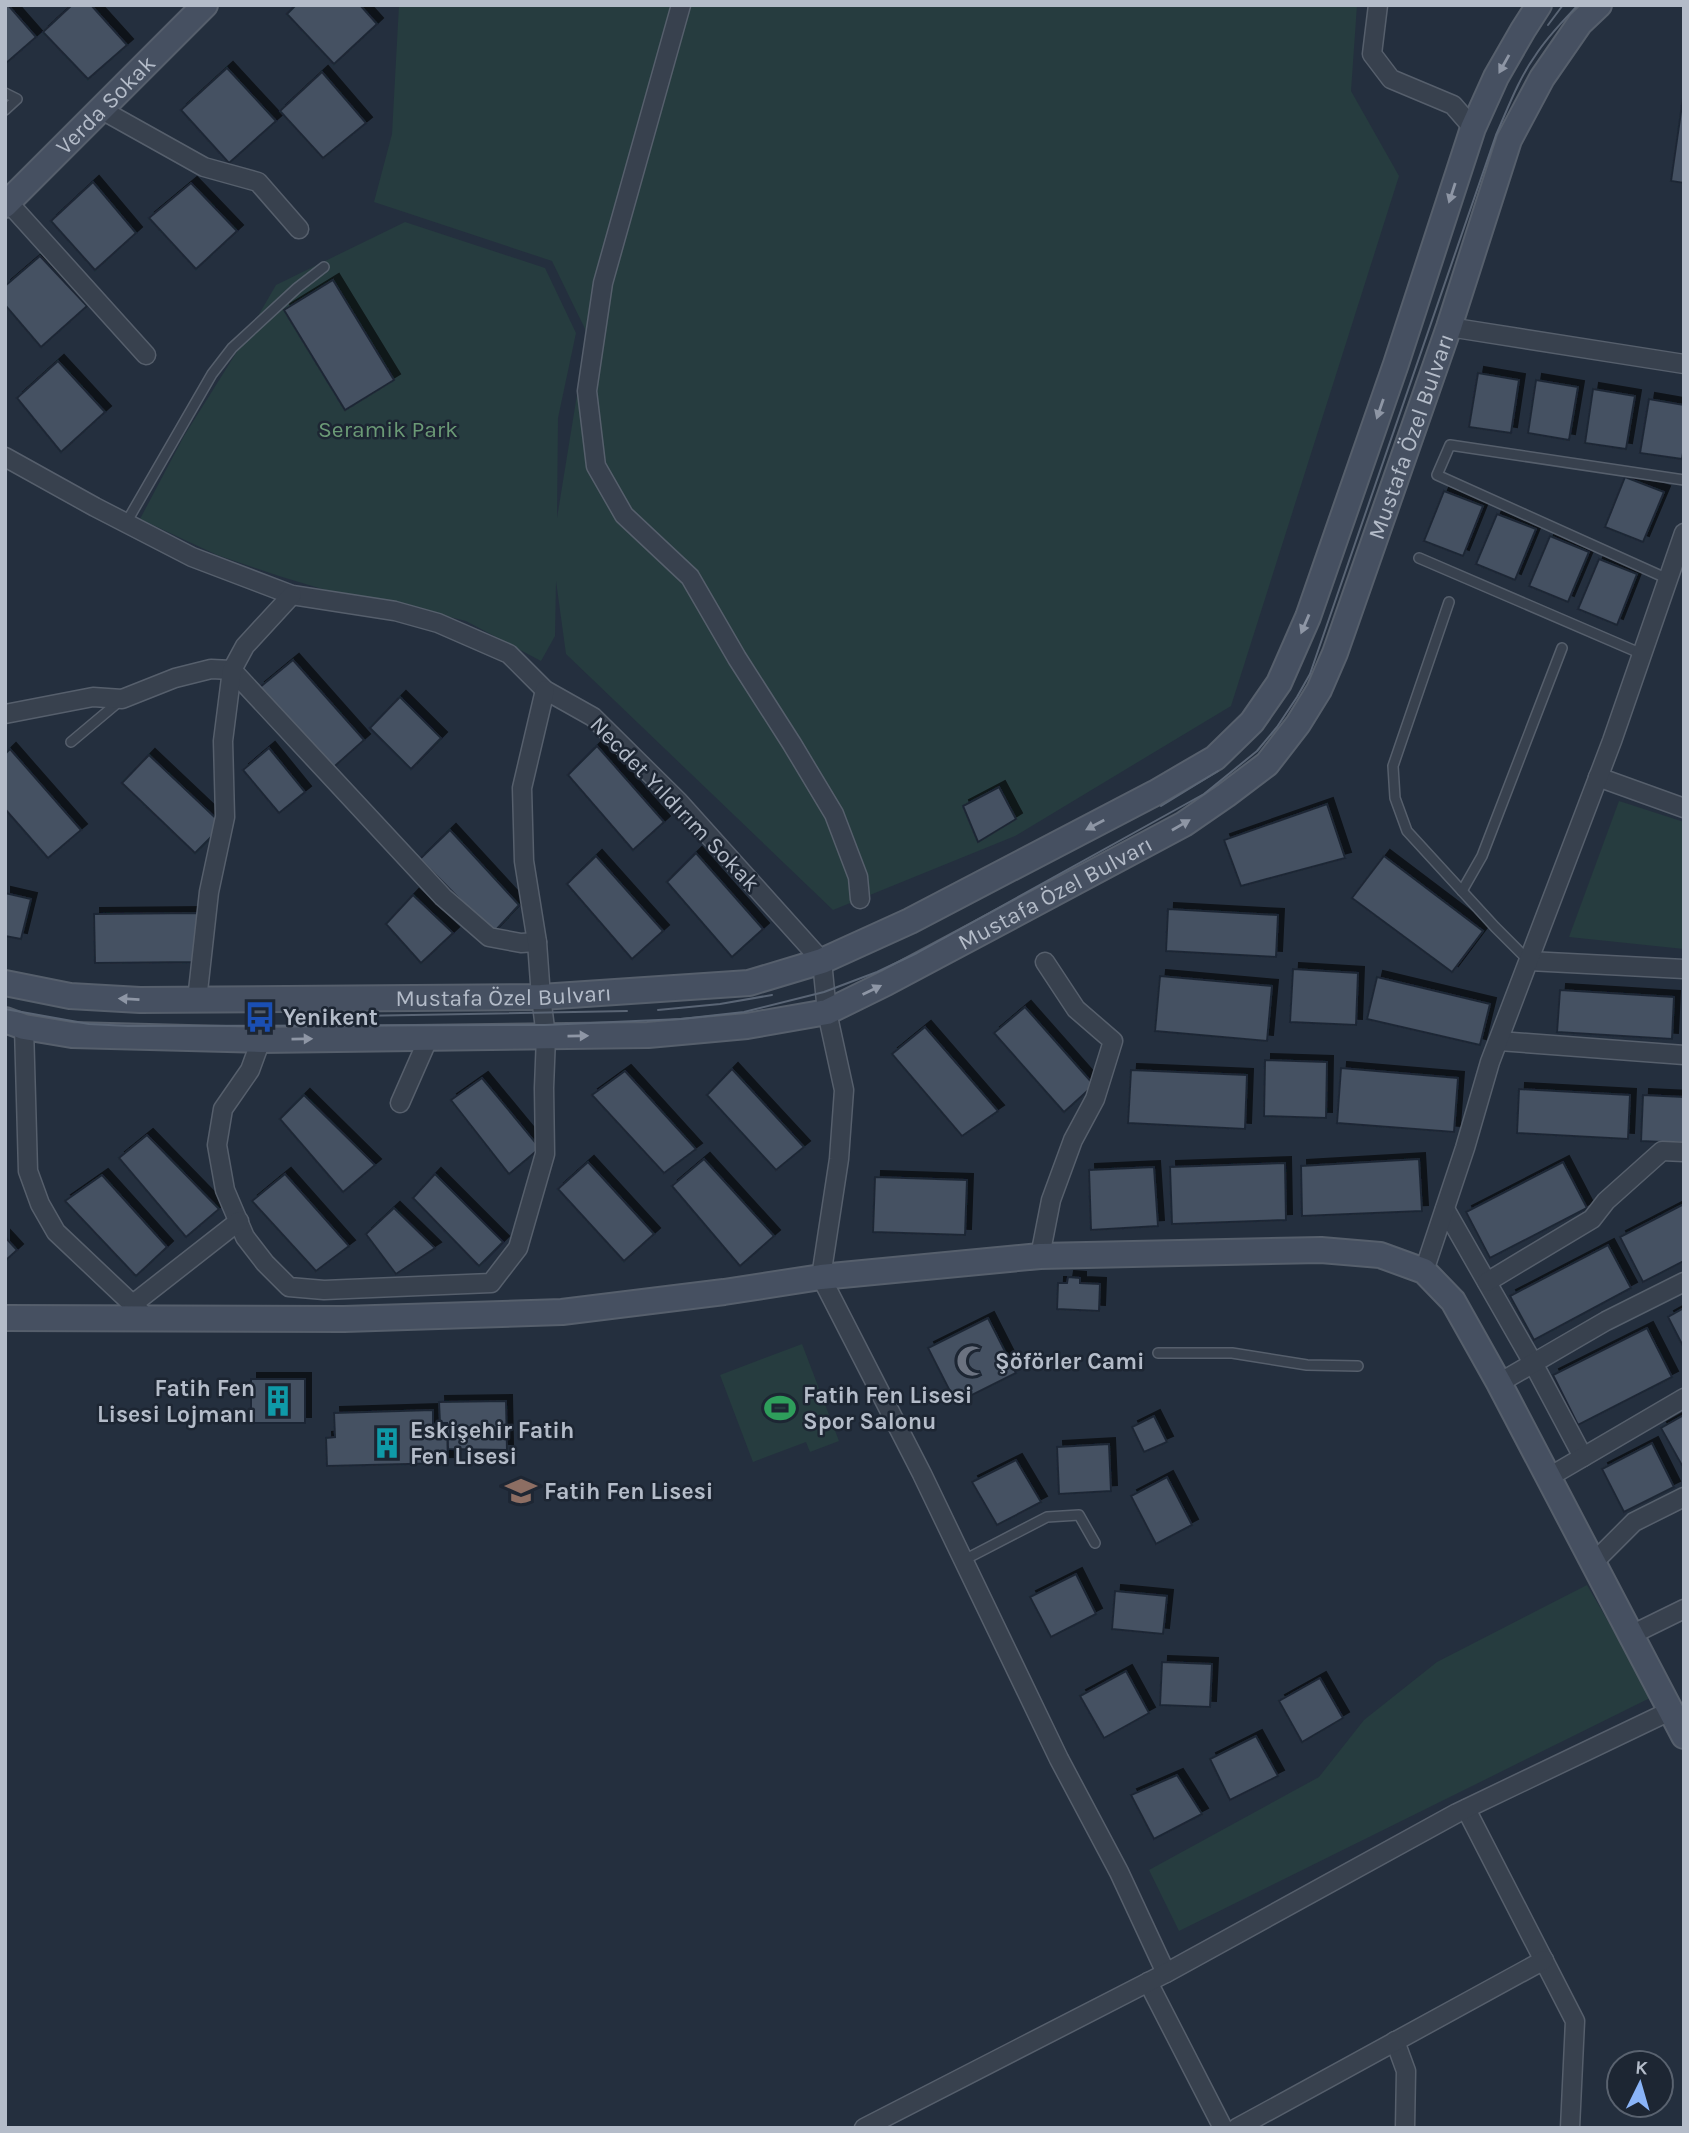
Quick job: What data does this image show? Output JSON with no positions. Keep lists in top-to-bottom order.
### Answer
{
  "streets": {
    "main road": ["Verda Sokak", "Mustafa Özel Bulvarı"],
    "street": ["Necdet Yıldırım Sokak"]
  },
  "crossings": [
    ["Mustafa Özel Bulvarı", "Necdet Yıldırım Sokak"]
  ],
  "parks": ["Seramik Park"],
  "places": {
    "bus stop": ["Yenikent"],
    "mosque": ["Şöförler Cami"],
    "building": ["Fatih Fen Lisesi Lojmanı", "Eskişehir Fatih Fen Lisesi"],
    "sports": ["Fatih Fen Lisesi Spor Salonu"],
    "school or university": ["Fatih Fen Lisesi"]
  },
  "north": "top"
}
